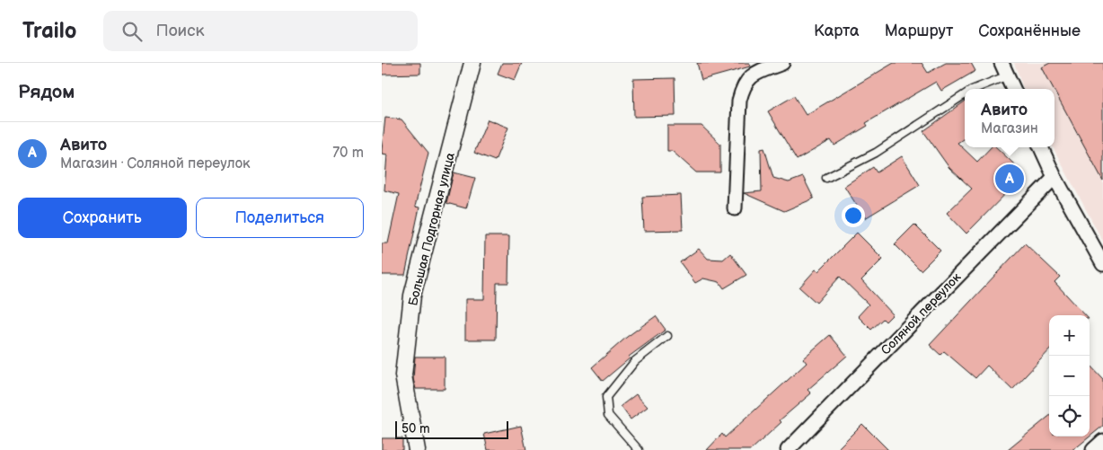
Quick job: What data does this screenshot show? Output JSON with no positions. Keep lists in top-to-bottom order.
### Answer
{
  "streets": {
    "street": ["Большая Подгорная улица", "Соляной переулок"]
  },
  "scale_bar": "50 m",
  "page": {
    "header": "Trailo",
    "search": "Поиск",
    "nav": ["Карта", "Маршрут", "Сохранённые"],
    "heading": "Рядом",
    "popup": ["Авито", "Магазин"],
    "list": [
      {
        "mark": "A",
        "name": "Авито",
        "note": "Магазин · Соляной переулок",
        "value": "70 m"
      }
    ],
    "pins": "A",
    "buttons": ["Сохранить", "Поделиться"],
    "map_buttons": ["+", "−"],
    "scale": "50 m"
  }
}
